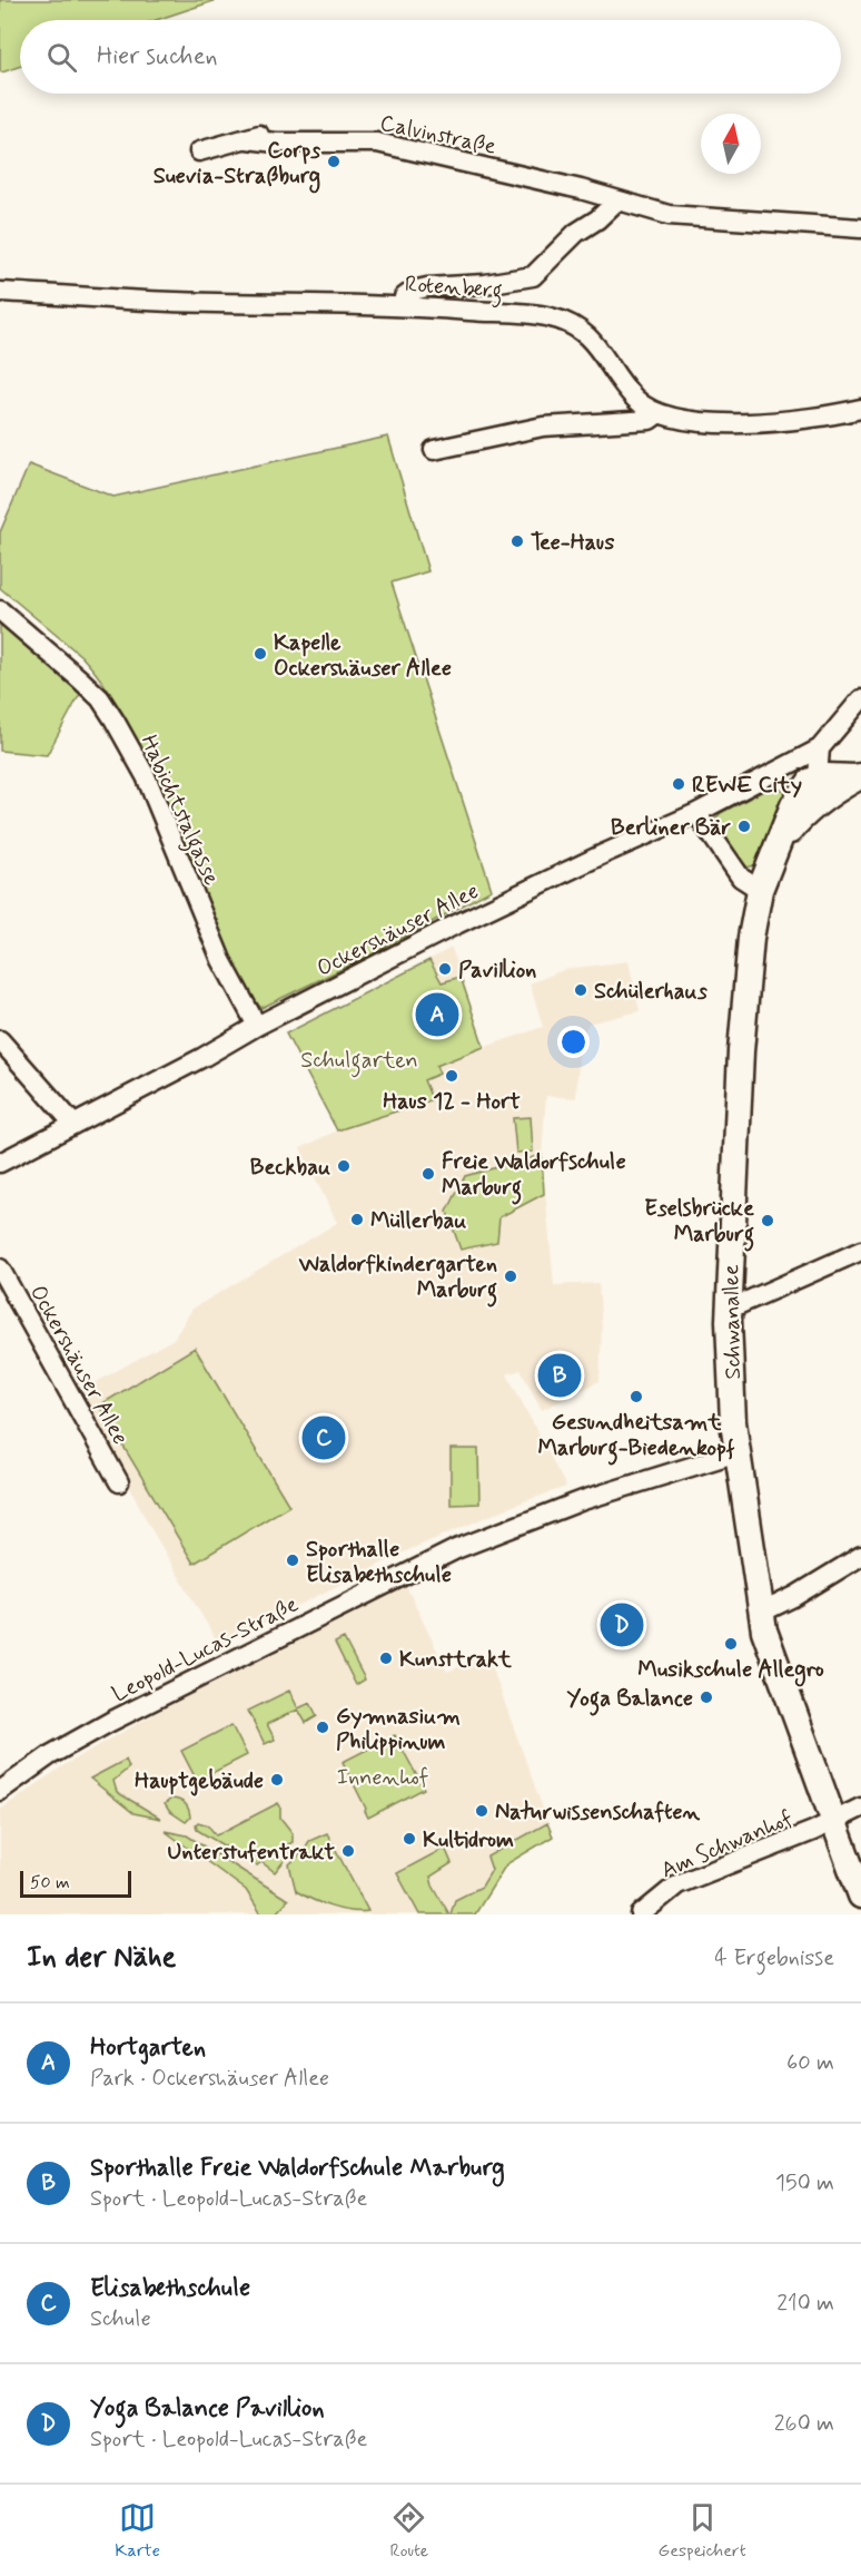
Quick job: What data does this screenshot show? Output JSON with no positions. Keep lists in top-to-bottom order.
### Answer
{
  "streets": {
    "main road": ["Schwanallee"],
    "street": [
      "Calvinstraße",
      "Rotenberg",
      "Habichtstalgasse",
      "Ockershäuser Allee",
      "Leopold-Lucas-Straße",
      "Am Schwanhof"
    ]
  },
  "crossings": [
    ["Habichtstalgasse", "Ockershäuser Allee"],
    ["Schwanallee", "Leopold-Lucas-Straße"],
    ["Schwanallee", "Am Schwanhof"]
  ],
  "parks": ["Schulgarten", "Innenhof"],
  "places": [
    "Corps Suevia-Straßburg",
    "Tee-Haus",
    "Kapelle Ockershäuser Allee",
    "REWE City",
    "Berliner Bär",
    "Pavillion",
    "Schülerhaus",
    "Haus 12 - Hort",
    "Beckbau",
    "Freie Waldorfschule Marburg",
    "Müllerbau",
    "Eselsbrücke Marburg",
    "Waldorfkindergarten Marburg",
    "Gesundheitsamt Marburg-Biedenkopf",
    "Sporthalle Elisabethschule",
    "Musikschule Allegro",
    "Kunsttrakt",
    "Yoga Balance",
    "Gymnasium Philippinum",
    "Hauptgebäude",
    "Naturwissenschaften",
    "Kultidrom",
    "Unterstufentrakt"
  ],
  "scale_bar": "50 m",
  "north": "top",
  "page": {
    "search": "Hier suchen",
    "pins": [
      "A",
      "B",
      "C",
      "D"
    ],
    "scale": "50 m",
    "heading": ["In der Nähe", "4 Ergebnisse"],
    "list": [
      {
        "mark": "A",
        "name": "Hortgarten",
        "note": "Park · Ockershäuser Allee",
        "value": "60 m"
      },
      {
        "mark": "B",
        "name": "Sporthalle Freie Waldorfschule Marburg",
        "note": "Sport · Leopold-Lucas-Straße",
        "value": "150 m"
      },
      {
        "mark": "C",
        "name": "Elisabethschule",
        "note": "Schule",
        "value": "210 m"
      },
      {
        "mark": "D",
        "name": "Yoga Balance Pavillion",
        "note": "Sport · Leopold-Lucas-Straße",
        "value": "260 m"
      }
    ],
    "nav": ["Karte", "Route", "Gespeichert"]
  }
}
